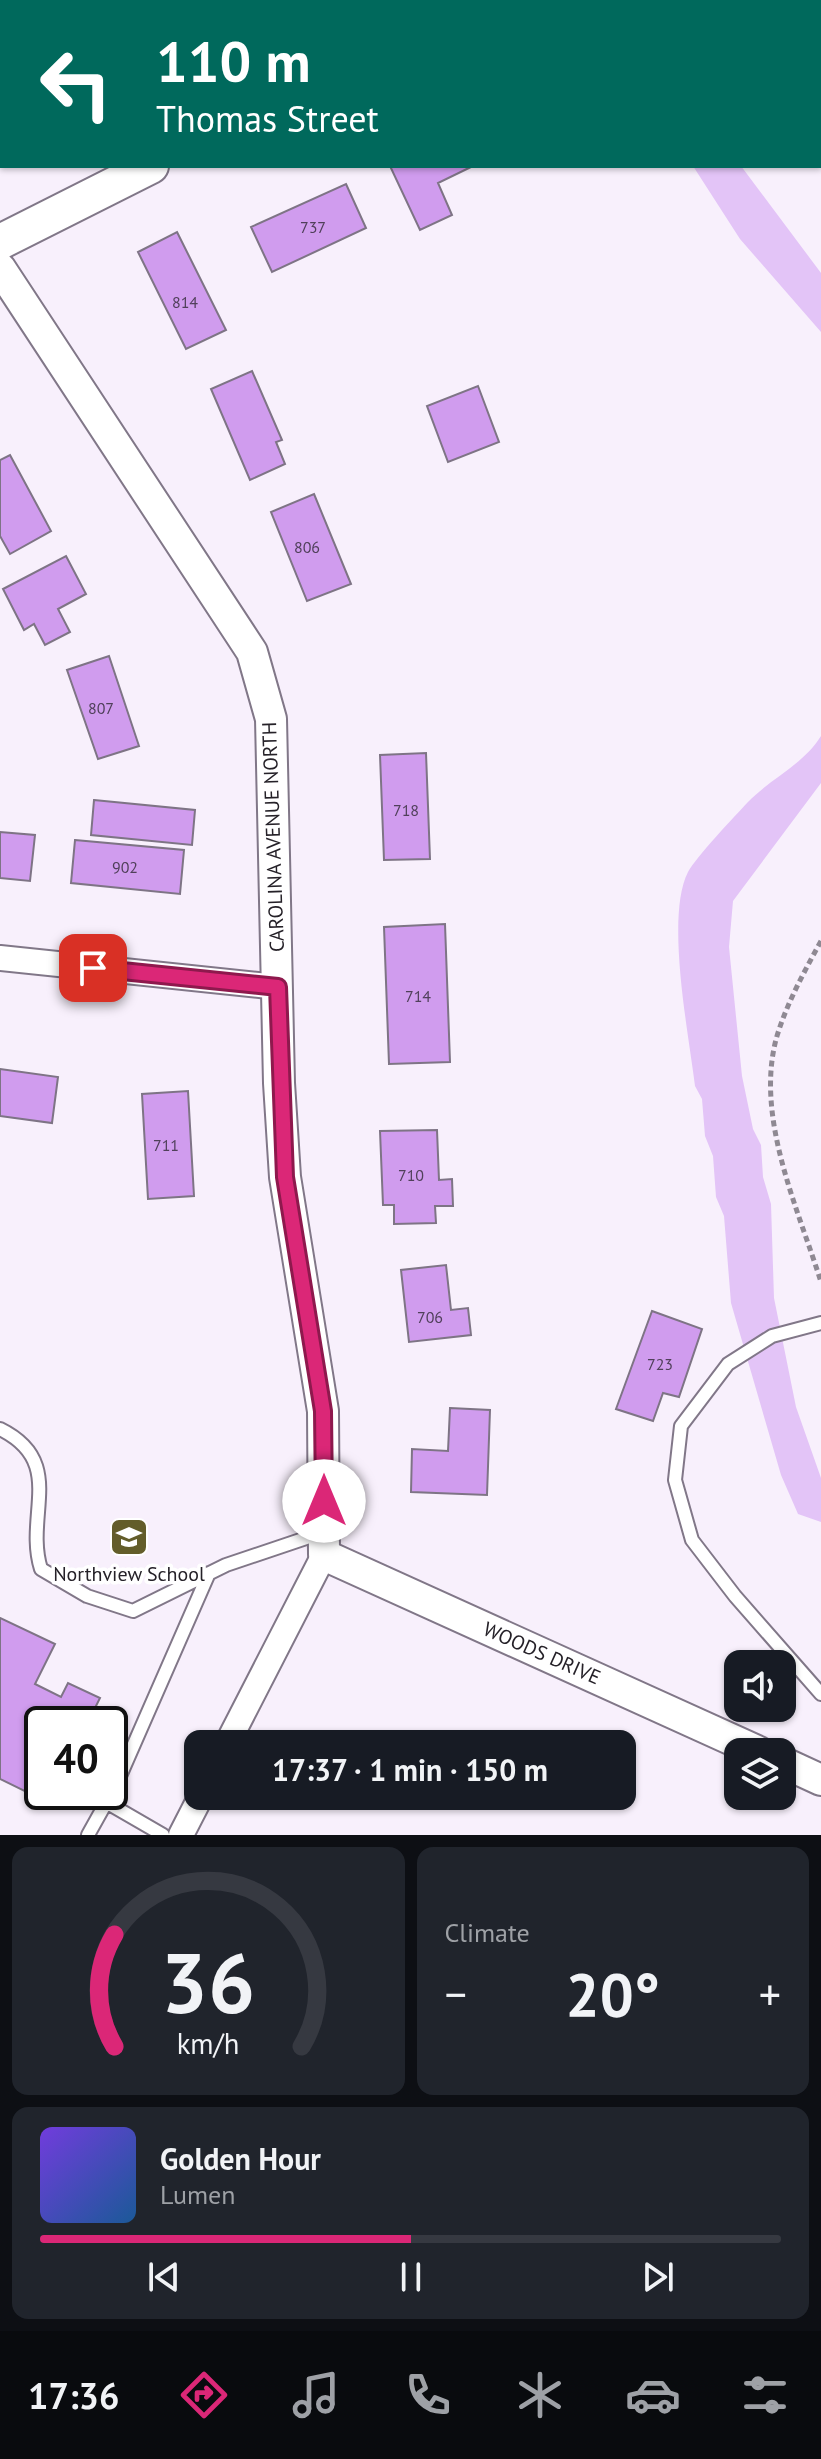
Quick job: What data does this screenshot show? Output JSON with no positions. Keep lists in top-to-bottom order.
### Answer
{
  "streets": {
    "street": ["CAROLINA AVENUE NORTH", "WOODS DRIVE"]
  },
  "crossings": [
    ["CAROLINA AVENUE NORTH", "WOODS DRIVE"]
  ],
  "places": {
    "school or university": ["Northview School"]
  },
  "house_numbers": [
    "737",
    "814",
    "806",
    "807",
    "718",
    "902",
    "714",
    "711",
    "710",
    "706",
    "723"
  ],
  "page": {
    "turn": ["110 m", "Thomas Street"],
    "limit": "40",
    "trip": "17:37 · 1 min · 150 m",
    "tile": "Climate",
    "heat": ["−", "20°", "+"],
    "song": ["Golden Hour", "Lumen"],
    "tabs": "17:36",
    "gauge": ["36", "km/h"]
  }
}
